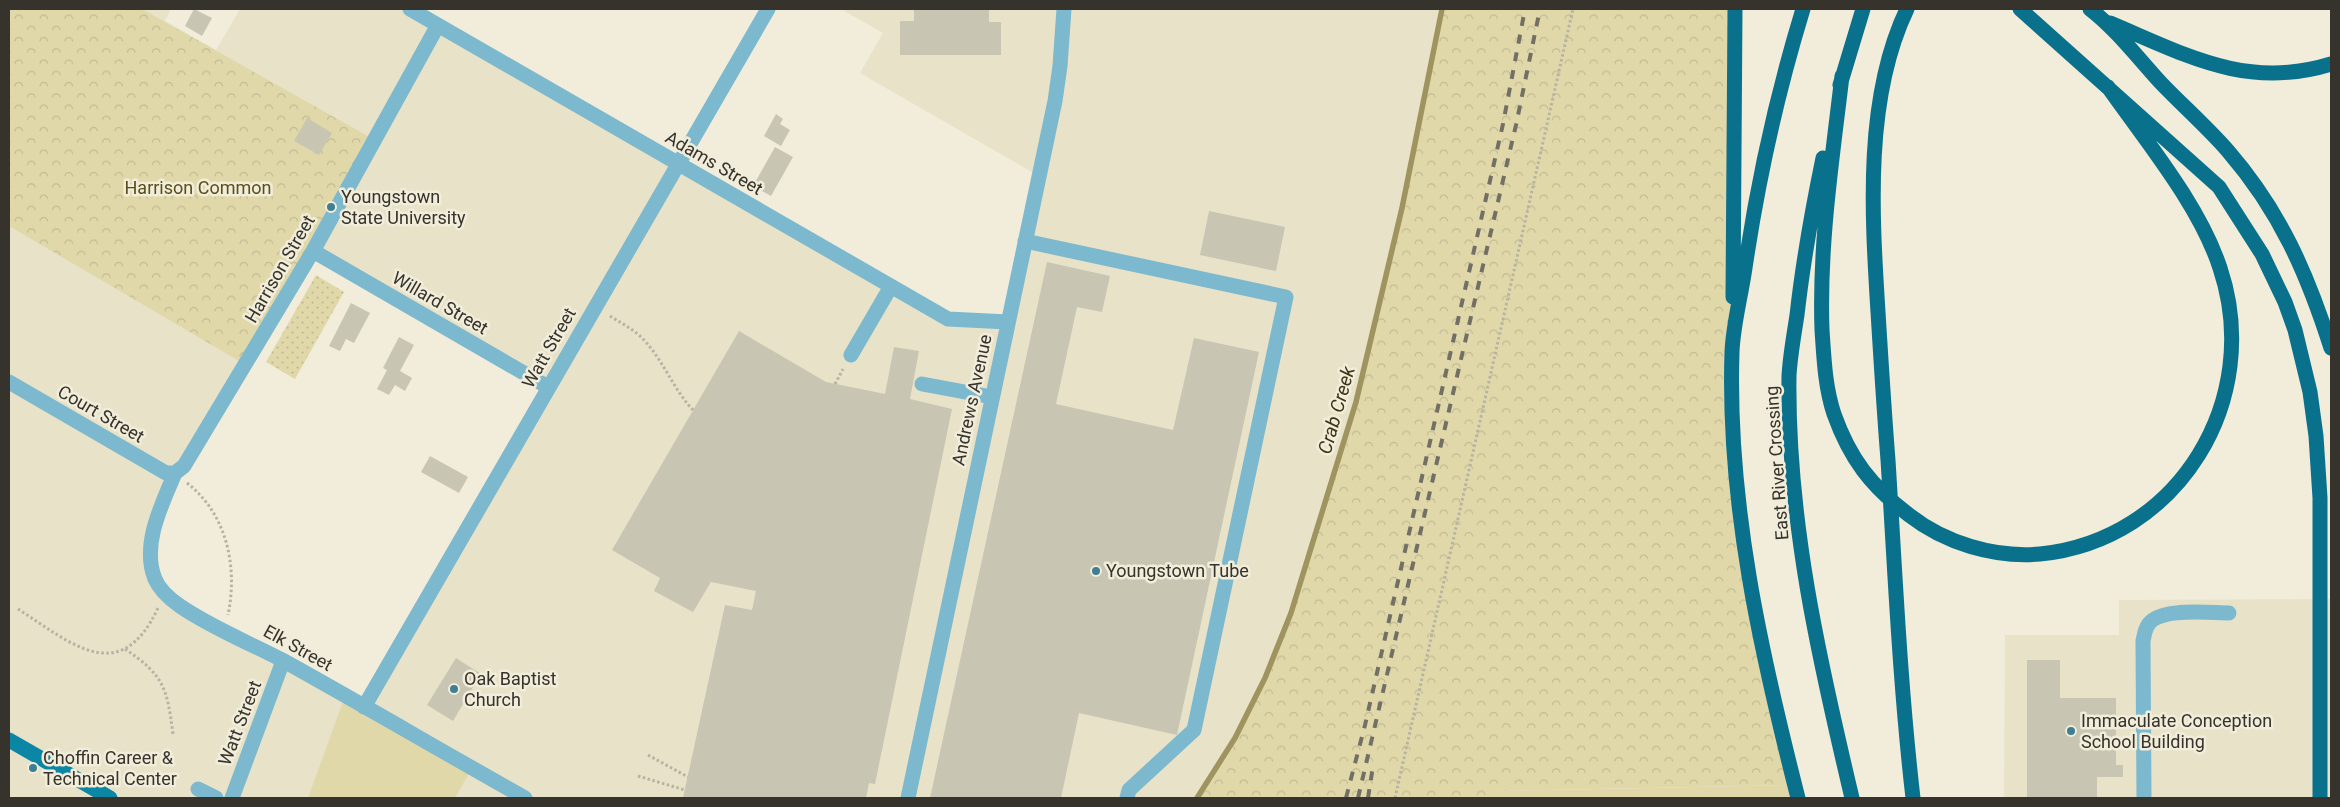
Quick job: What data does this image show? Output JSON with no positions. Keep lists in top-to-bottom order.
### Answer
{
  "streets": {
    "highway": ["East River Crossing"],
    "street": [
      "Adams Street",
      "Harrison Street",
      "Willard Street",
      "Watt Street",
      "Andrews Avenue",
      "Court Street",
      "Elk Street"
    ]
  },
  "crossings": [
    ["Adams Street", "Harrison Street"],
    ["Adams Street", "Watt Street"],
    ["Adams Street", "Andrews Avenue"],
    ["Harrison Street", "Willard Street"],
    ["Harrison Street", "Court Street"],
    ["Harrison Street", "Elk Street"],
    ["Willard Street", "Watt Street"],
    ["Watt Street", "Elk Street"],
    ["Court Street", "Elk Street"]
  ],
  "water": ["Crab Creek"],
  "parks": ["Harrison Common"],
  "places": [
    "Youngstown State University",
    "Youngstown Tube",
    "Oak Baptist Church",
    "Immaculate Conception School Building",
    "Choffin Career & Technical Center"
  ]
}
